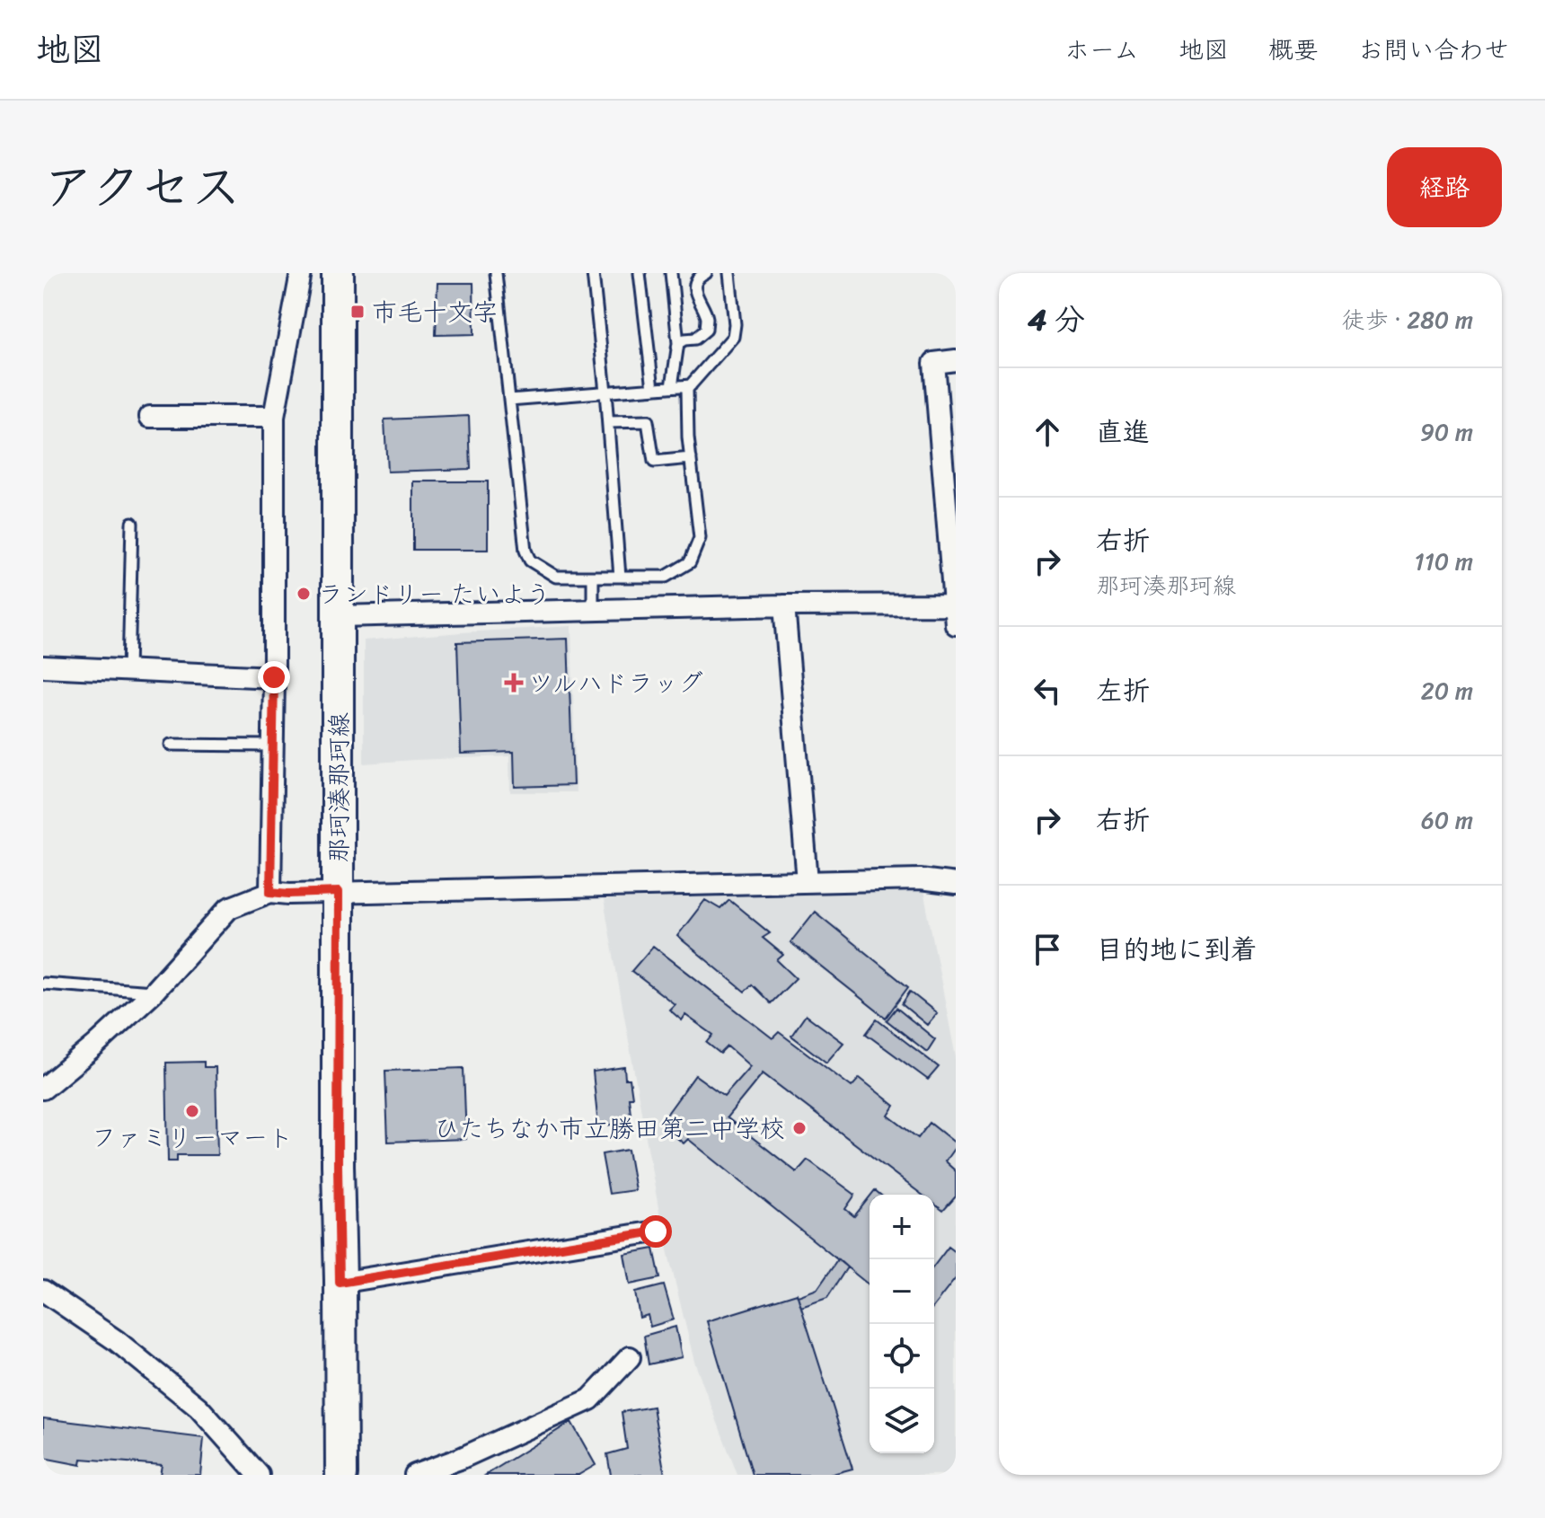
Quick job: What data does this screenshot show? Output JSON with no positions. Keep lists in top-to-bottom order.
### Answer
{
  "streets": {
    "main road": ["那珂湊那珂線"]
  },
  "places": {
    "transit": ["市毛十文字"],
    "other": ["ランドリー たいよう", "ファミリーマート", "ひたちなか市立勝田第二中学校"],
    "health": ["ツルハドラッグ"]
  },
  "page": {
    "header": "地図",
    "nav": [
      "ホーム",
      "地図",
      "概要",
      "お問い合わせ"
    ],
    "title": "アクセス",
    "buttons": "経路",
    "heading": ["4 分", "徒歩 · 280 m"],
    "list": [
      ["直進", "90 m"],
      ["右折", "那珂湊那珂線", "110 m"],
      ["左折", "20 m"],
      ["右折", "60 m"],
      "目的地に到着"
    ],
    "map_buttons": ["+", "−"]
  }
}
